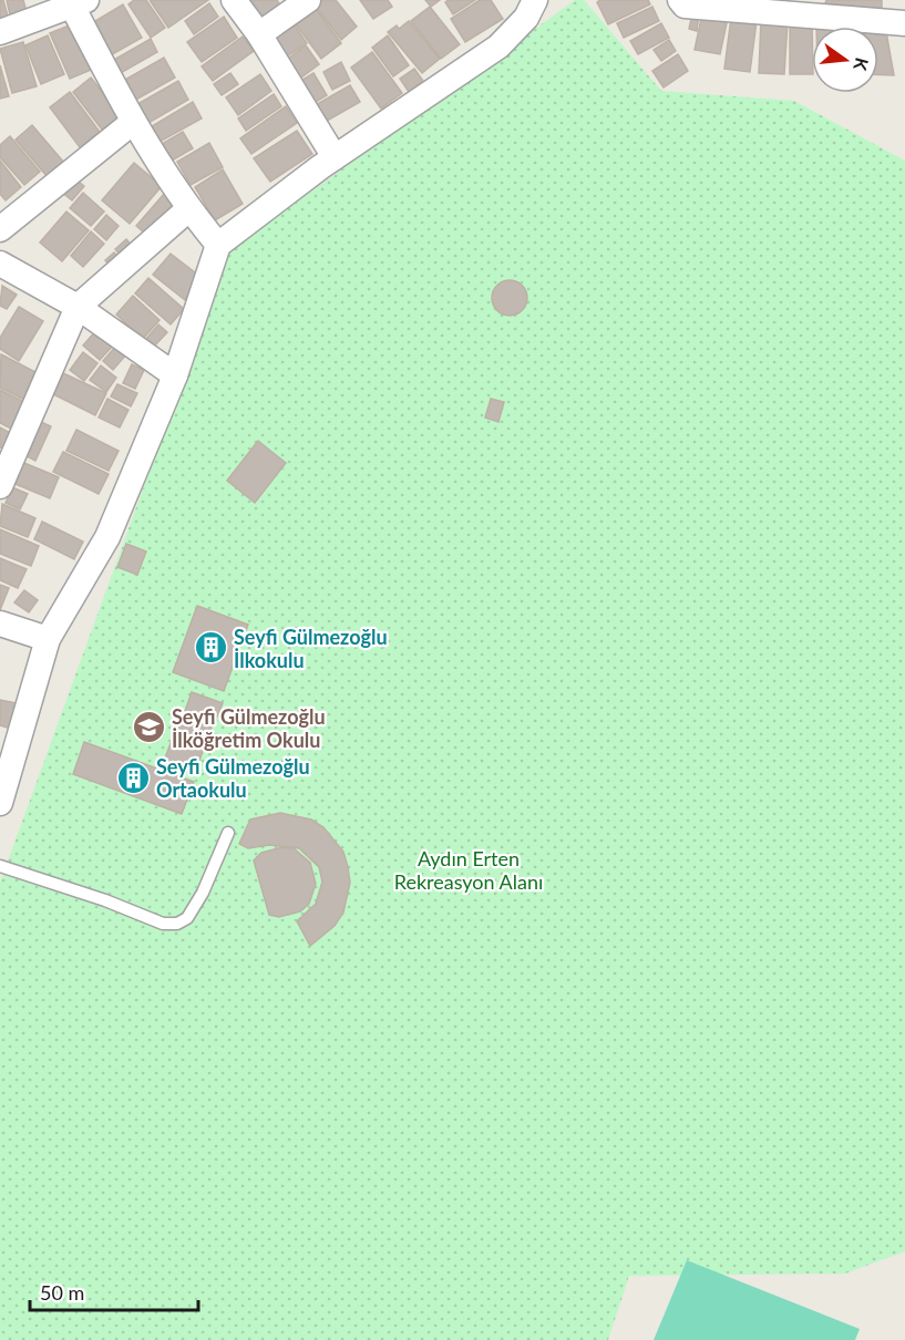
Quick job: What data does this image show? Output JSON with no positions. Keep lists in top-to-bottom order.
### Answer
{
  "parks": ["Aydın Erten Rekreasyon Alanı"],
  "places": {
    "building": ["Seyfi Gülmezoğlu İlkokulu", "Seyfi Gülmezoğlu Ortaokulu"],
    "school or university": ["Seyfi Gülmezoğlu İlköğretim Okulu"]
  },
  "scale_bar": "50 m",
  "north": "right"
}
